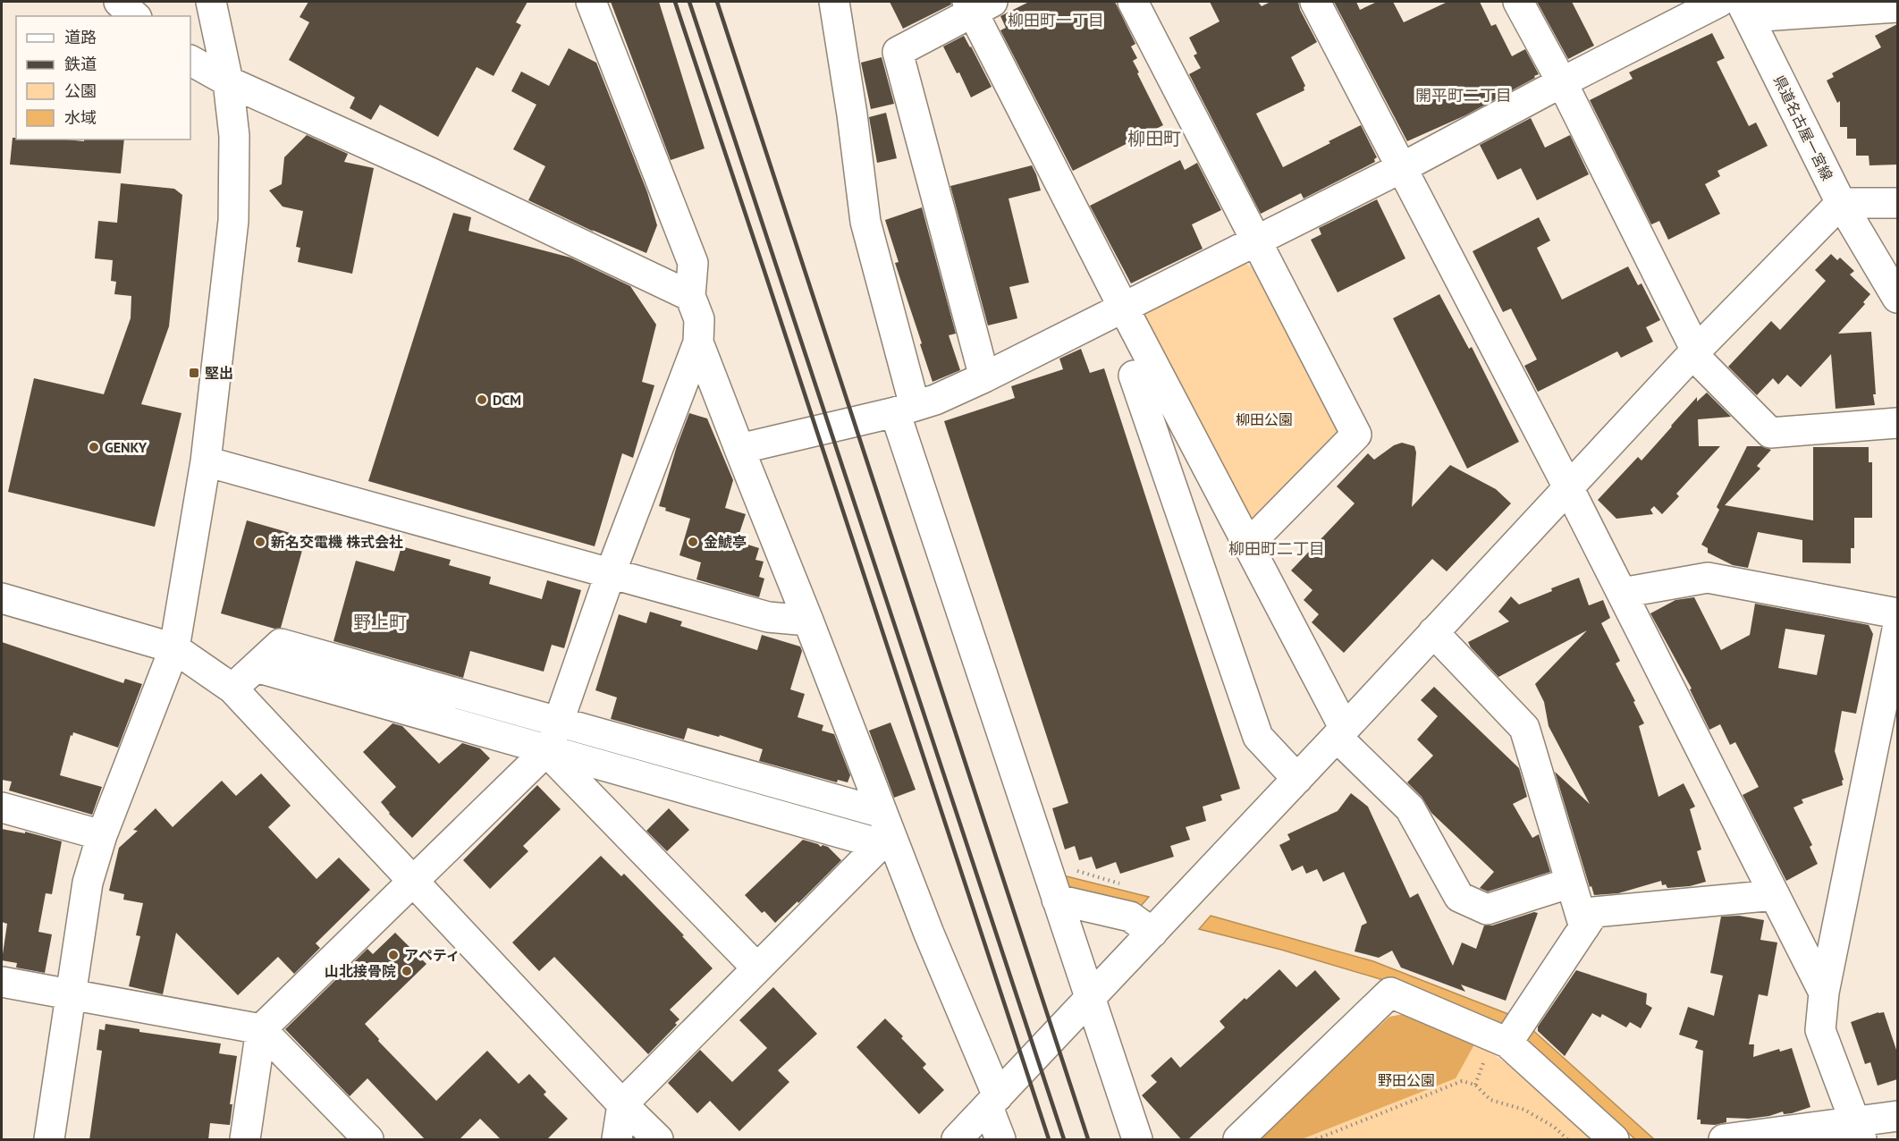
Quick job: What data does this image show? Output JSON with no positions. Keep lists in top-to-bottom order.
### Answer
{
  "streets": {
    "street": ["県道名古屋一宮線"]
  },
  "districts": [
    "柳田町一丁目",
    "開平町二丁目",
    "柳田町",
    "柳田町二丁目",
    "野上町"
  ],
  "parks": ["柳田公園", "野田公園"],
  "places": {
    "transit": ["堅出"],
    "other": [
      "DCM",
      "GENKY",
      "新名交電機 株式会社",
      "金鯱亭",
      "アペティ",
      "山北接骨院"
    ]
  },
  "legend": [
    "道路",
    "鉄道",
    "公園",
    "水域"
  ]
}
